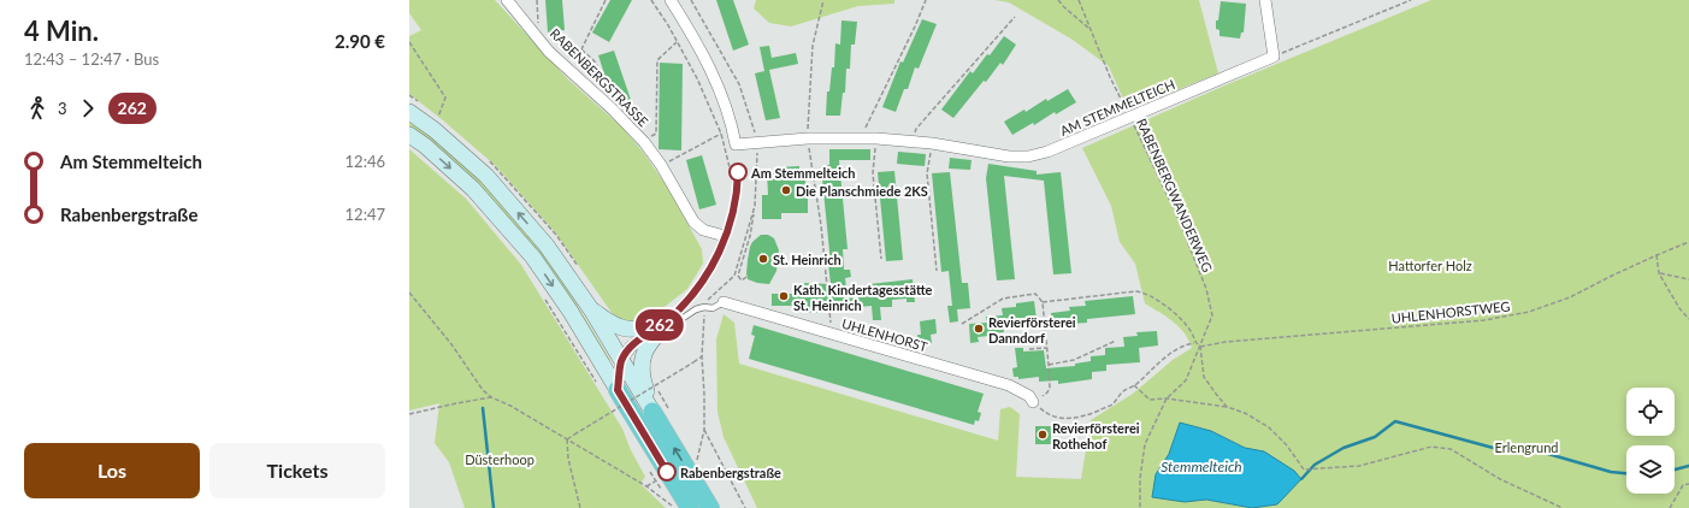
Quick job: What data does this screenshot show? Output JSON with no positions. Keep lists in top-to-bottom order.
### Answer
{
  "streets": {
    "street": ["RABENBERGSTRASSE", "AM STEMMELTEICH", "UHLENHORST"],
    "path": ["RABENBERGWANDERWEG", "UHLENHORSTWEG"]
  },
  "crossings": [
    ["AM STEMMELTEICH", "RABENBERGWANDERWEG"],
    ["RABENBERGWANDERWEG", "UHLENHORSTWEG"]
  ],
  "water": ["Stemmelteich"],
  "parks": ["Hattorfer Holz", "Erlengrund", "Düsterhoop"],
  "places": [
    "Am Stemmelteich",
    "Die Planschmiede 2KS",
    "St. Heinrich",
    "Kath. Kindertagesstätte St. Heinrich",
    "Revierförsterei Danndorf",
    "Revierförsterei Rothehof",
    "Rabenbergstraße"
  ],
  "lines": ["bus line 262"],
  "page": {
    "heading": ["4 Min.", "12:43 – 12:47 · Bus", "2.90 €"],
    "on_map": "262",
    "legs": ["3", "262"],
    "list": [
      {
        "name": "Am Stemmelteich",
        "value": "12:46"
      },
      {
        "name": "Rabenbergstraße",
        "value": "12:47"
      }
    ],
    "buttons": ["Los", "Tickets"]
  }
}
